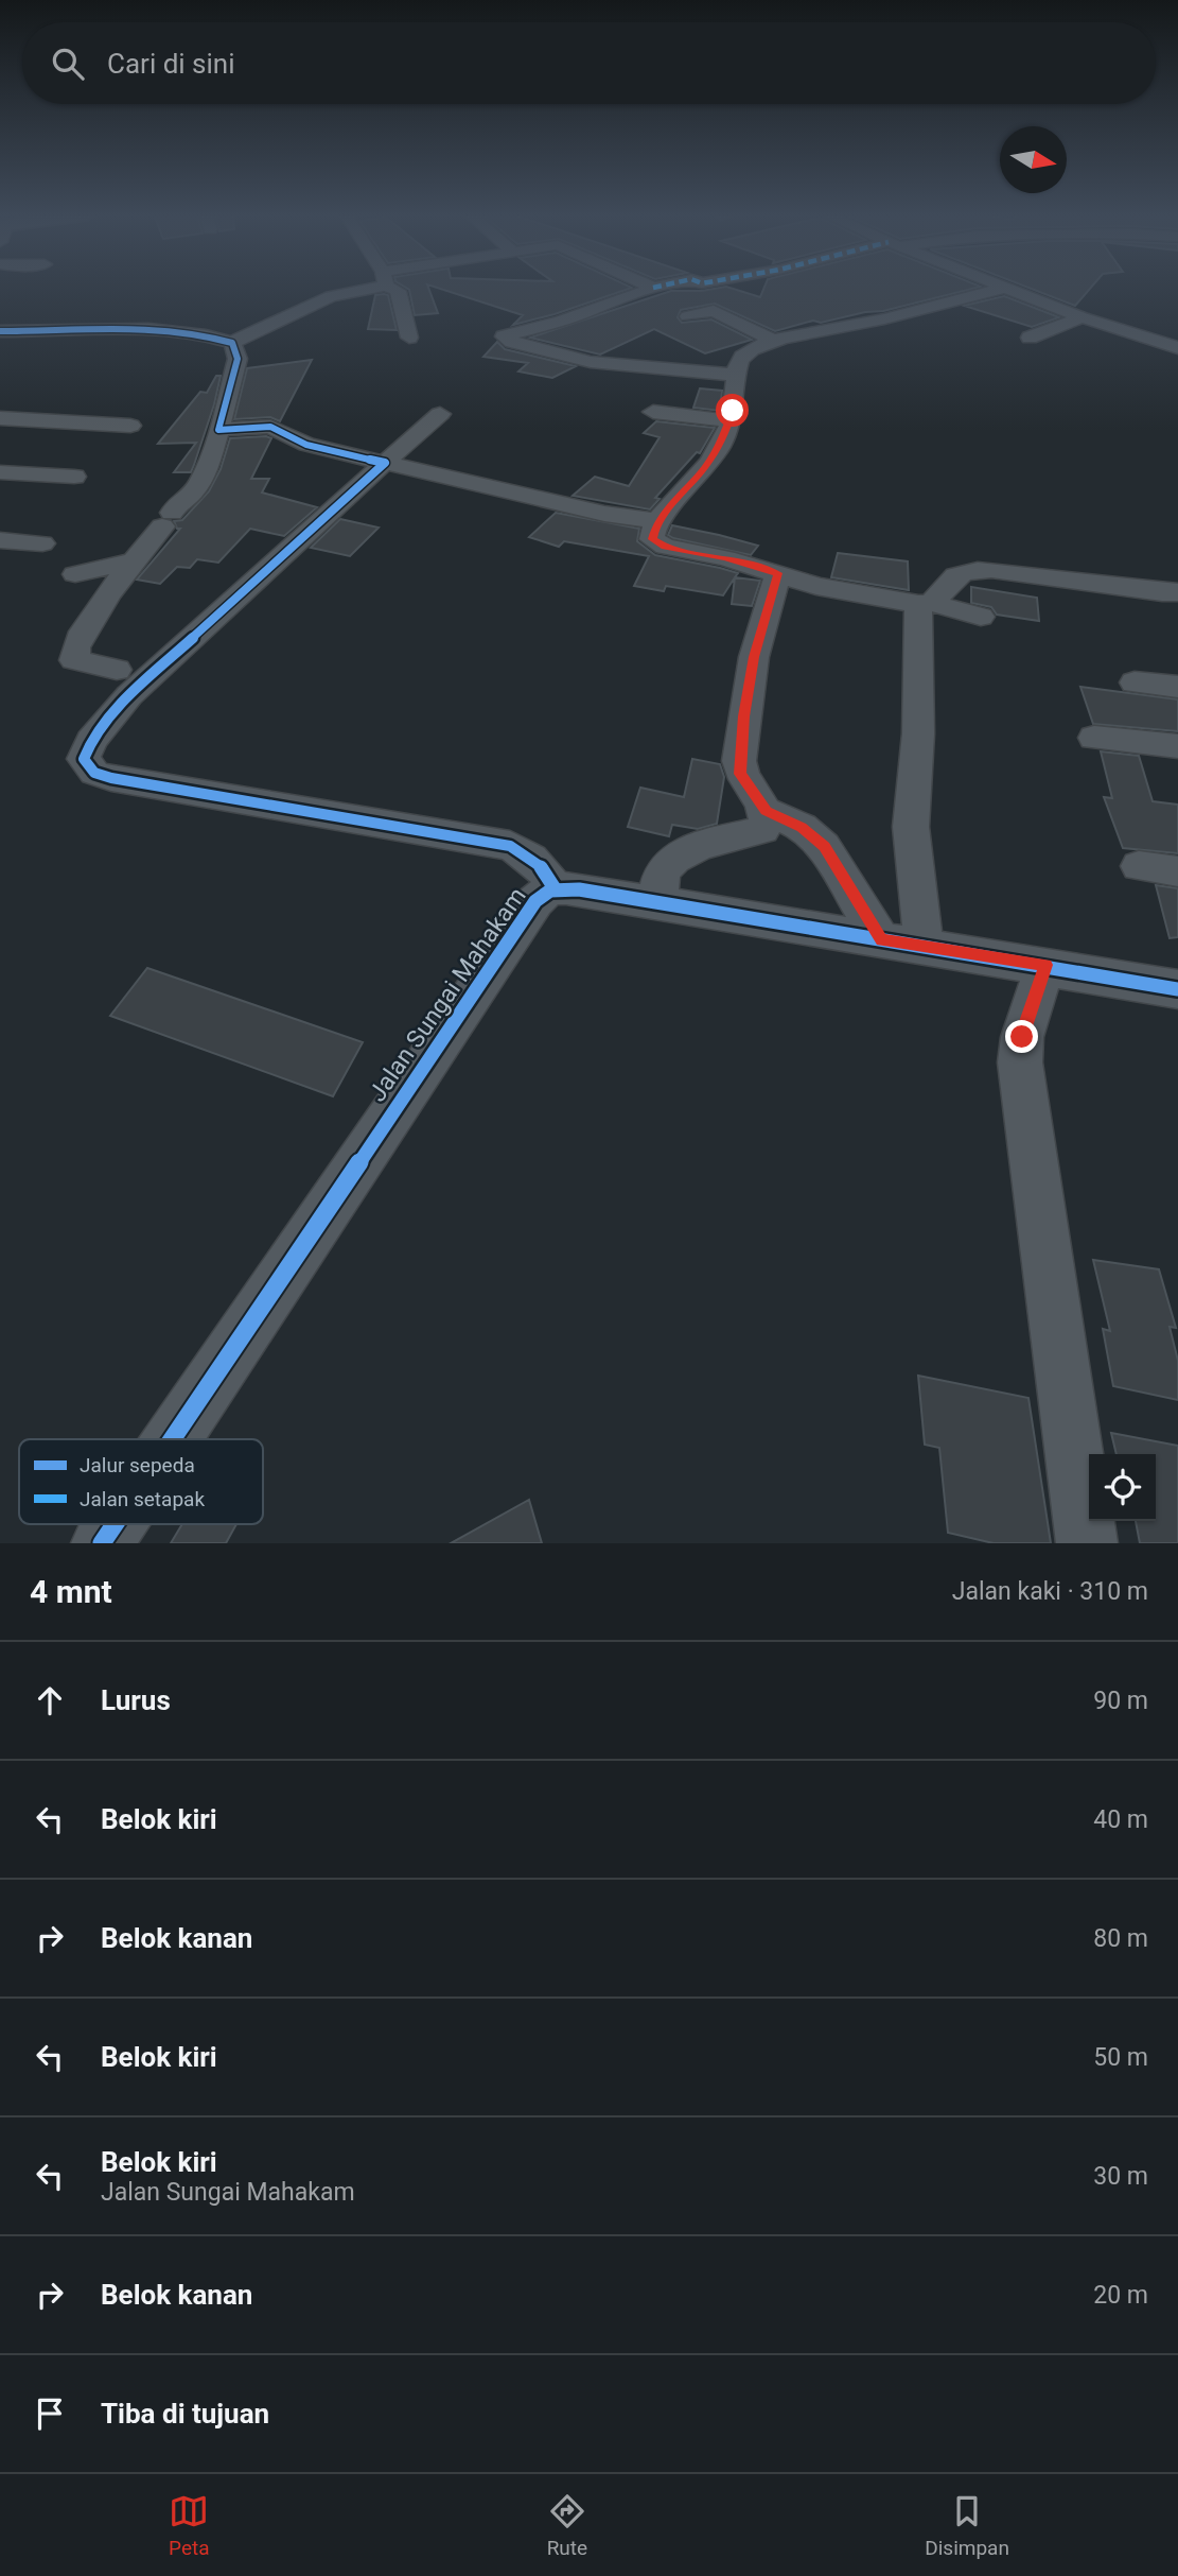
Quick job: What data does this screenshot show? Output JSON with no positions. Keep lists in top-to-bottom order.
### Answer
{
  "streets": {
    "street": ["Jalan Sungai Mahakam"]
  },
  "legend": ["Jalur sepeda", "Jalan setapak"],
  "north": "right",
  "page": {
    "search": "Cari di sini",
    "heading": ["4 mnt", "Jalan kaki · 310 m"],
    "list": [
      ["Lurus", "90 m"],
      ["Belok kiri", "40 m"],
      ["Belok kanan", "80 m"],
      ["Belok kiri", "50 m"],
      ["Belok kiri", "Jalan Sungai Mahakam", "30 m"],
      ["Belok kanan", "20 m"],
      "Tiba di tujuan"
    ],
    "nav": ["Peta", "Rute", "Disimpan"]
  }
}
